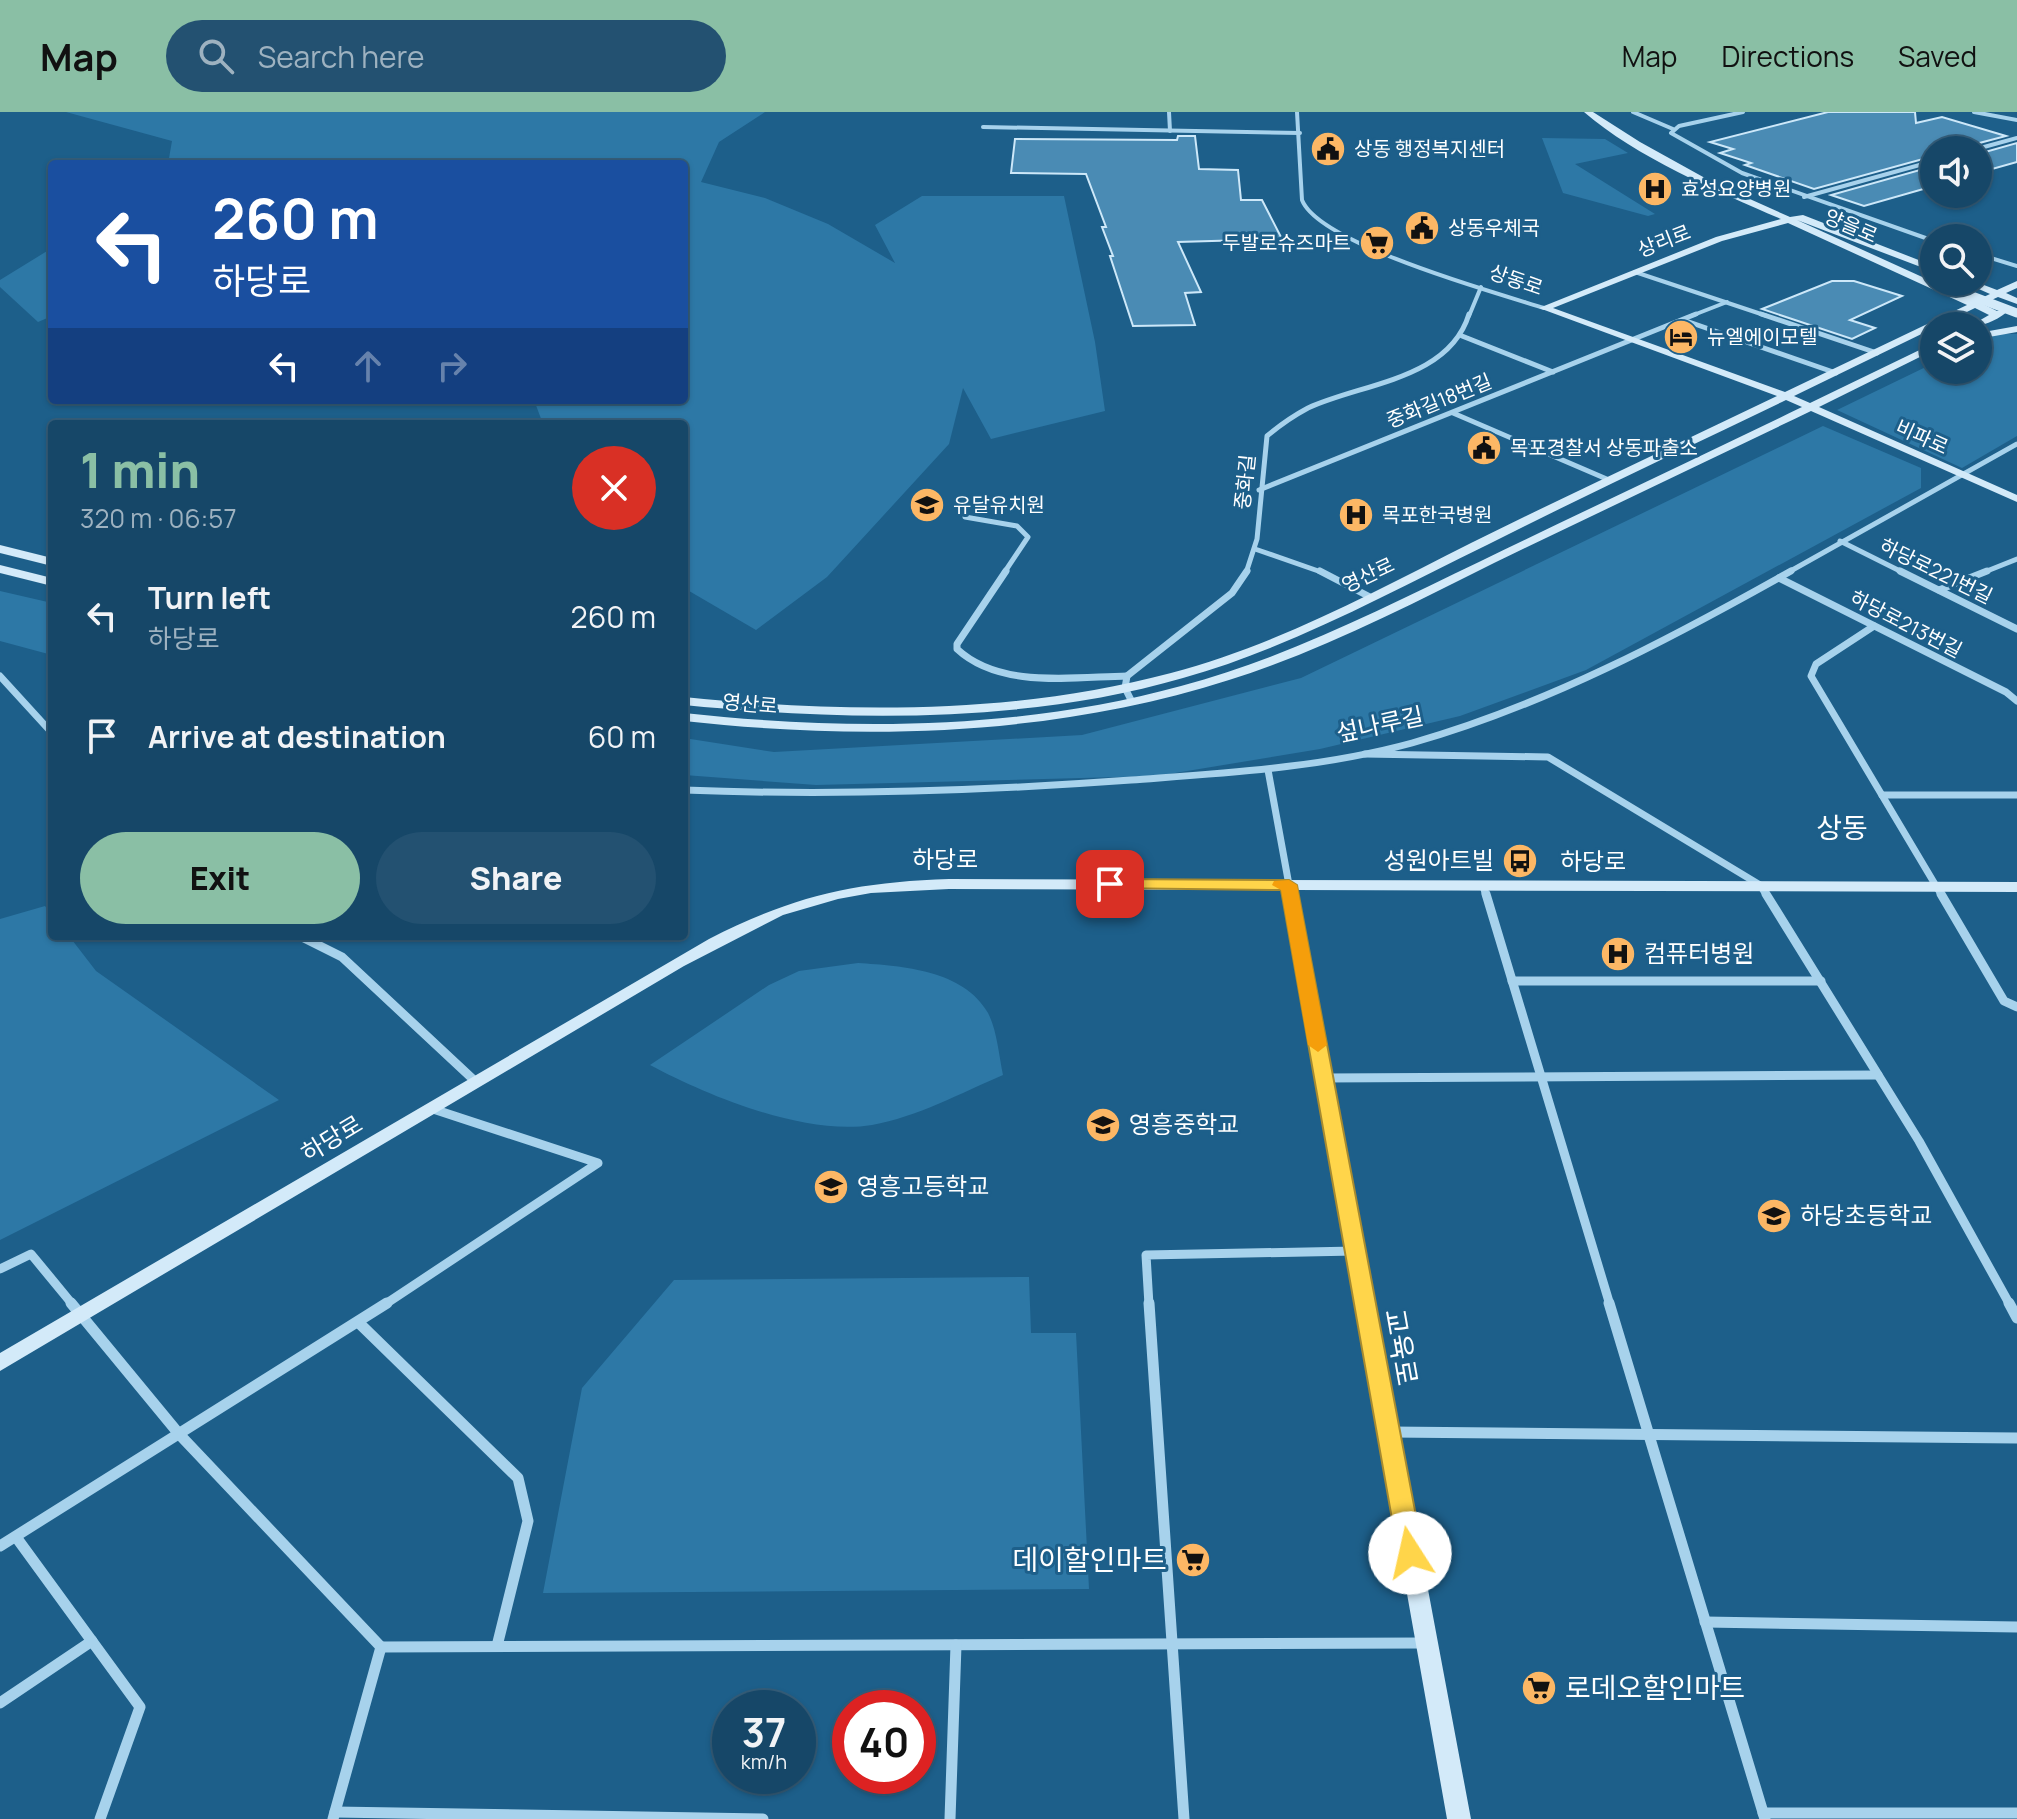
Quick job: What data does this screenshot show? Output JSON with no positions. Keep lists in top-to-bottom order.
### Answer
{
  "streets": {
    "street": [
      "양을로",
      "상리로",
      "상동로",
      "중화길18번길",
      "비파로",
      "중화길",
      "하당로221번길",
      "영산로",
      "하당로213번길",
      "섶나루길",
      "하당로",
      "교육로"
    ]
  },
  "crossings": [
    ["양을로", "상리로"],
    ["상리로", "상동로"],
    ["상동로", "중화길18번길"],
    ["상동로", "비파로"],
    ["상동로", "영산로"],
    ["중화길18번길", "중화길"],
    ["비파로", "영산로"],
    ["비파로", "섶나루길"],
    ["중화길", "영산로"],
    ["하당로221번길", "섶나루길"],
    ["하당로213번길", "섶나루길"],
    ["하당로", "교육로"]
  ],
  "districts": ["상동"],
  "places": {
    "public building": ["상동 행정복지센터", "상동우체국", "목포경찰서 상동파출소"],
    "hospital": ["효성요양병원", "목포한국병원", "컴퓨터병원"],
    "supermarket": ["두발로슈즈마트", "데이할인마트", "로데오할인마트"],
    "hotel": ["뉴엘에이모텔"],
    "school or university": [
      "유달유치원",
      "영흥중학교",
      "영흥고등학교",
      "하당초등학교"
    ],
    "bus stop": ["성원아트빌"]
  },
  "page": {
    "header": "Map",
    "search": "Search here",
    "nav": ["Map", "Directions", "Saved"],
    "turn": ["260 m", "하당로"],
    "heading": ["1 min", "320 m · 06:57"],
    "list": [
      {
        "name": "Turn left",
        "note": "하당로",
        "value": "260 m"
      },
      {
        "name": "Arrive at destination",
        "value": "60 m"
      }
    ],
    "buttons": ["Exit", "Share"],
    "speed": "37 km/h",
    "limit": "40"
  }
}
